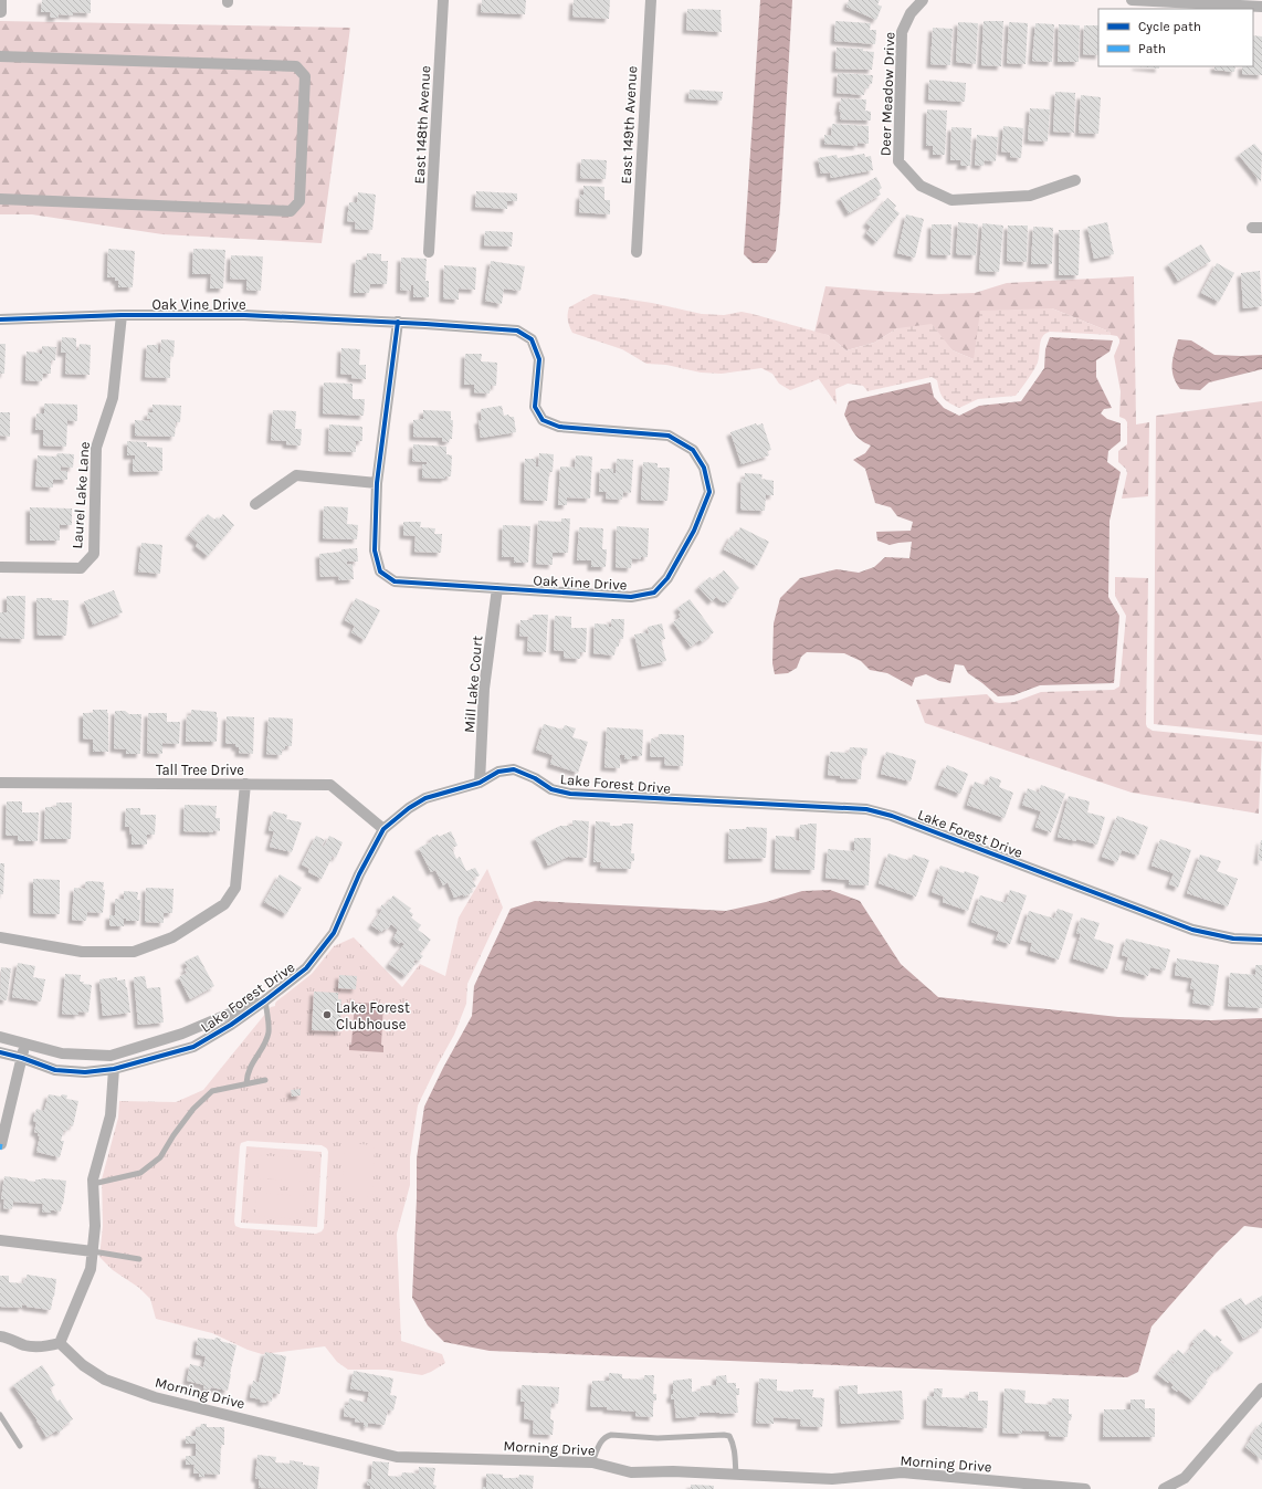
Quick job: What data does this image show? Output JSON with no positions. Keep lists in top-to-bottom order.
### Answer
{
  "streets": {
    "street": [
      "Deer Meadow Drive",
      "East 148th Avenue",
      "East 149th Avenue",
      "Oak Vine Drive",
      "Laurel Lake Lane",
      "Mill Lake Court",
      "Tall Tree Drive",
      "Lake Forest Drive",
      "Morning Drive"
    ]
  },
  "crossings": [
    ["Oak Vine Drive", "Laurel Lake Lane"],
    ["Oak Vine Drive", "Mill Lake Court"],
    ["Mill Lake Court", "Lake Forest Drive"],
    ["Tall Tree Drive", "Lake Forest Drive"]
  ],
  "places": ["Lake Forest Clubhouse"],
  "legend": ["Cycle path", "Path"]
}
